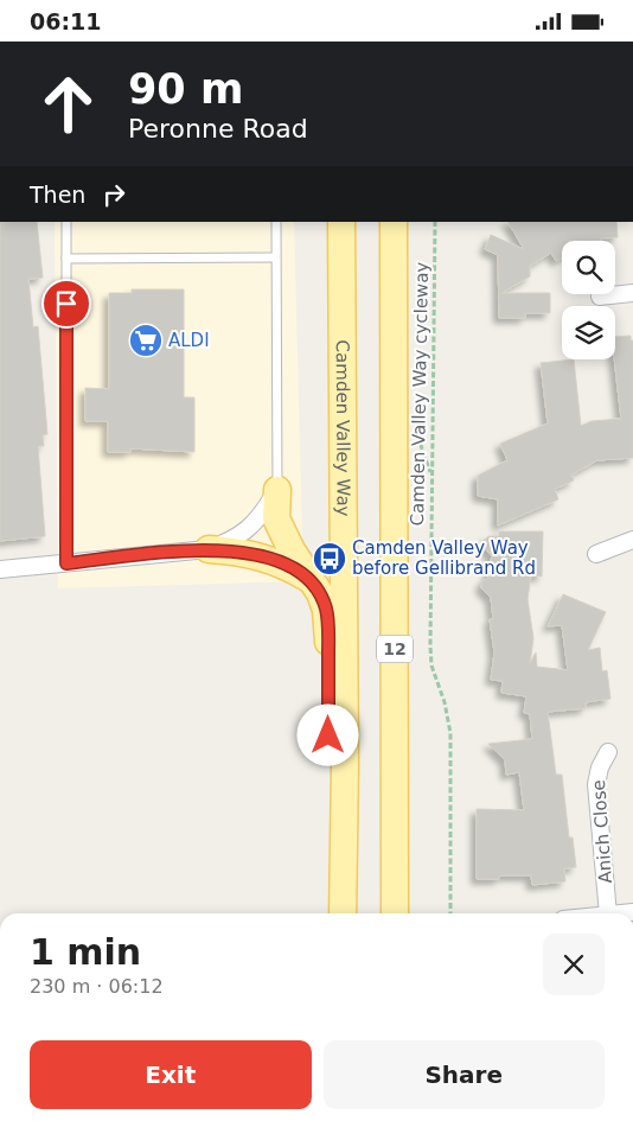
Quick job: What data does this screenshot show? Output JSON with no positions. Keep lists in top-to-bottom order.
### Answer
{
  "streets": {
    "main road": ["Camden Valley Way", "12"],
    "street": ["Anich Close"],
    "path": ["Camden Valley Way cycleway"]
  },
  "places": {
    "supermarket": ["ALDI"],
    "bus stop": ["Camden Valley Way before Gellibrand Rd"]
  },
  "page": {
    "status": "06:11",
    "turn": ["90 m", "Peronne Road"],
    "then": "Then",
    "heading": ["1 min", "230 m · 06:12"],
    "buttons": ["Exit", "Share"]
  }
}
